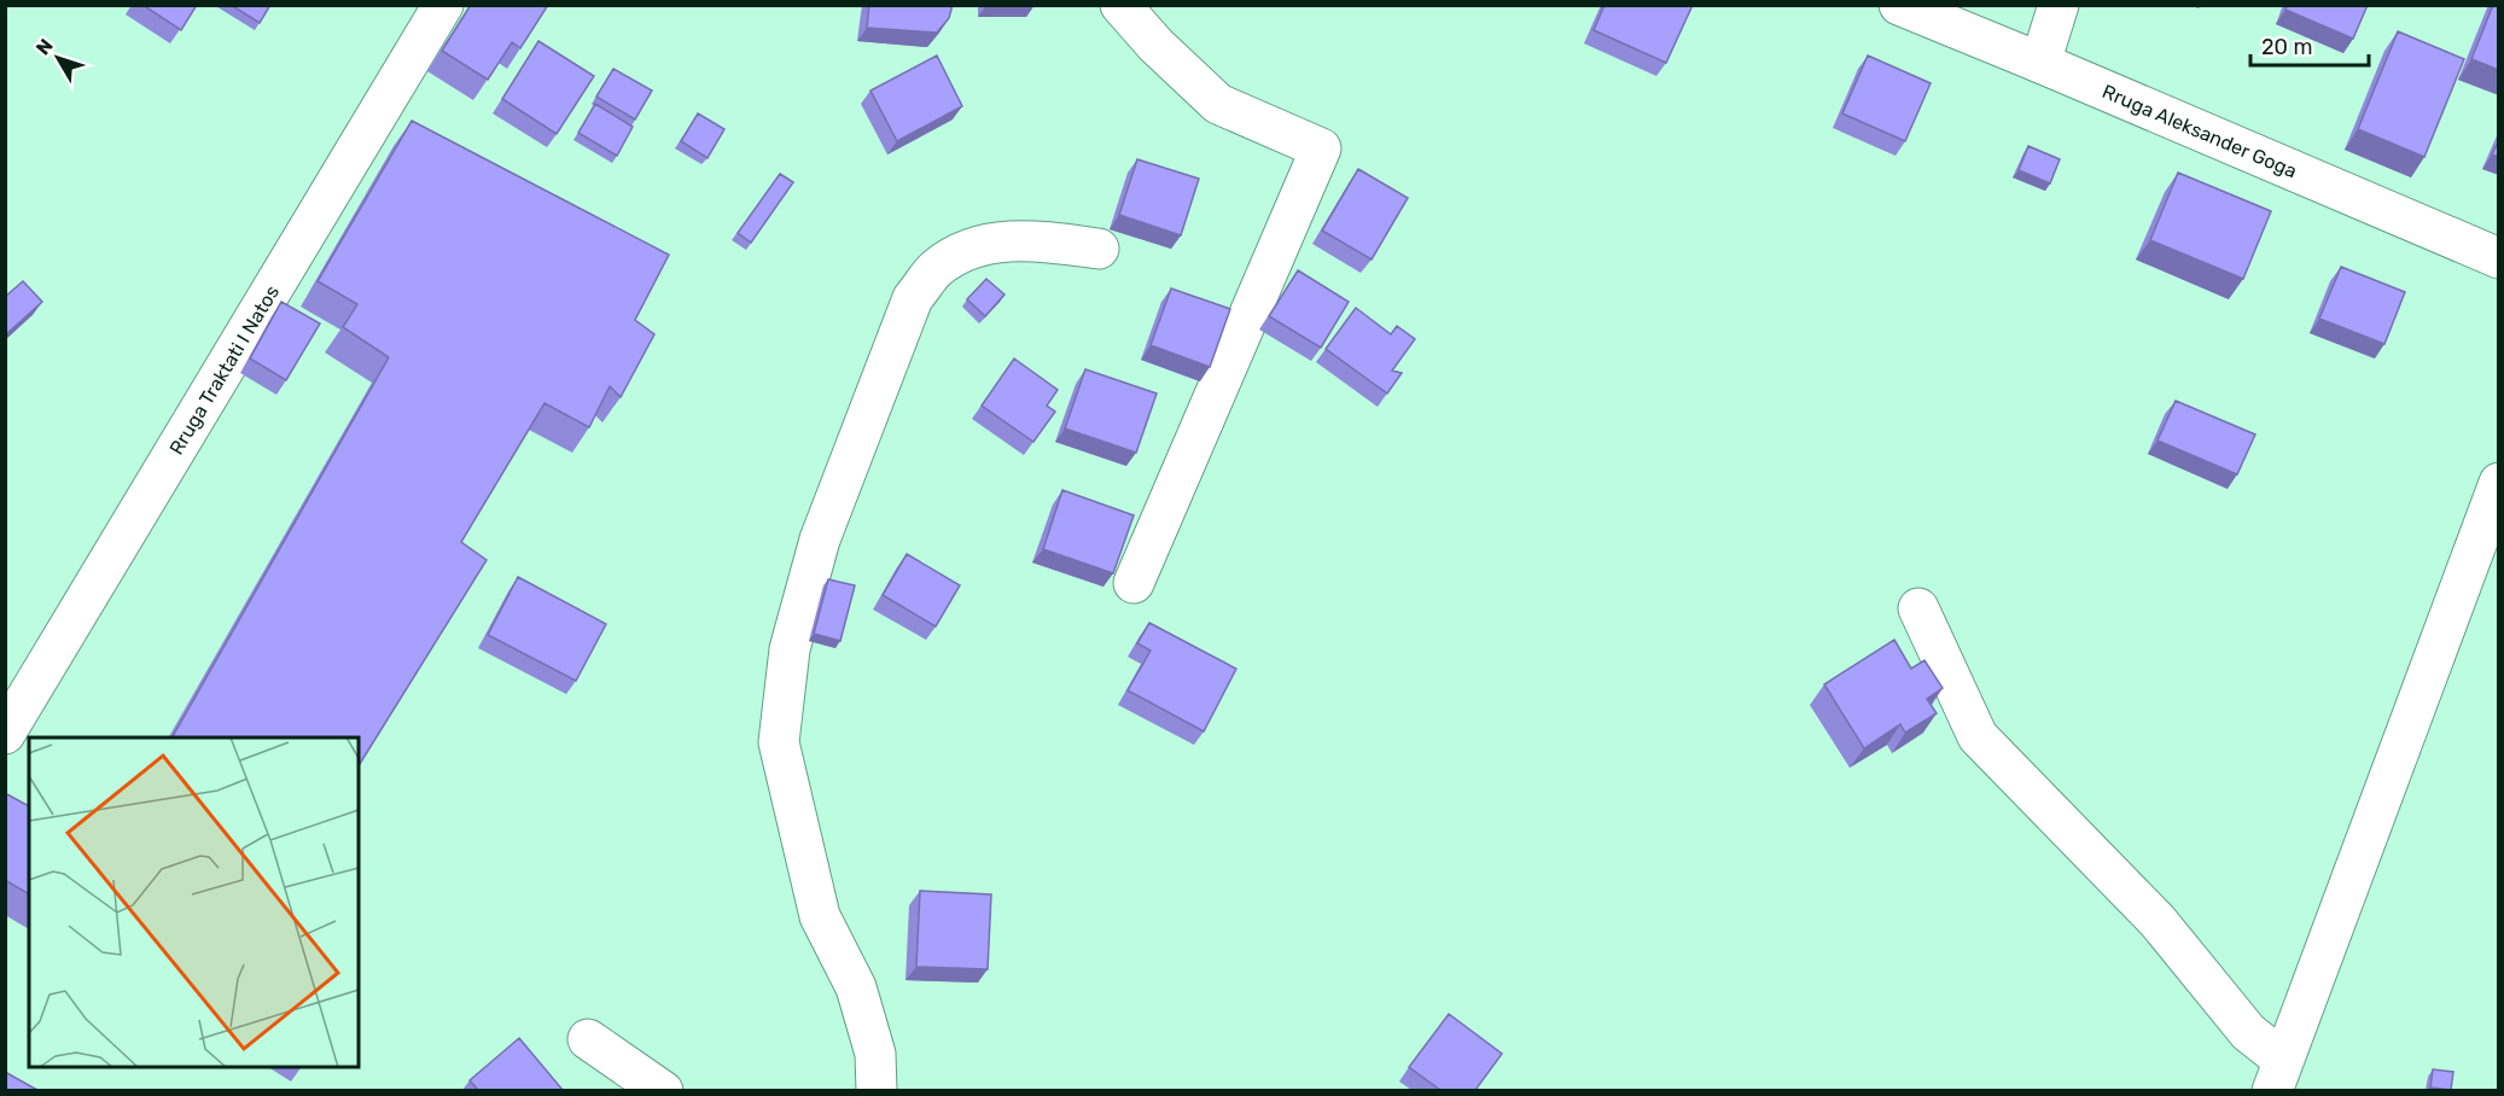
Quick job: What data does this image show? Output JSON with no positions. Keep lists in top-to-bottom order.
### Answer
{
  "streets": {
    "street": ["Rruga Aleksander Goga", "Rruga Traktati I Natos"]
  },
  "scale_bar": "20 m",
  "north": "top left"
}
